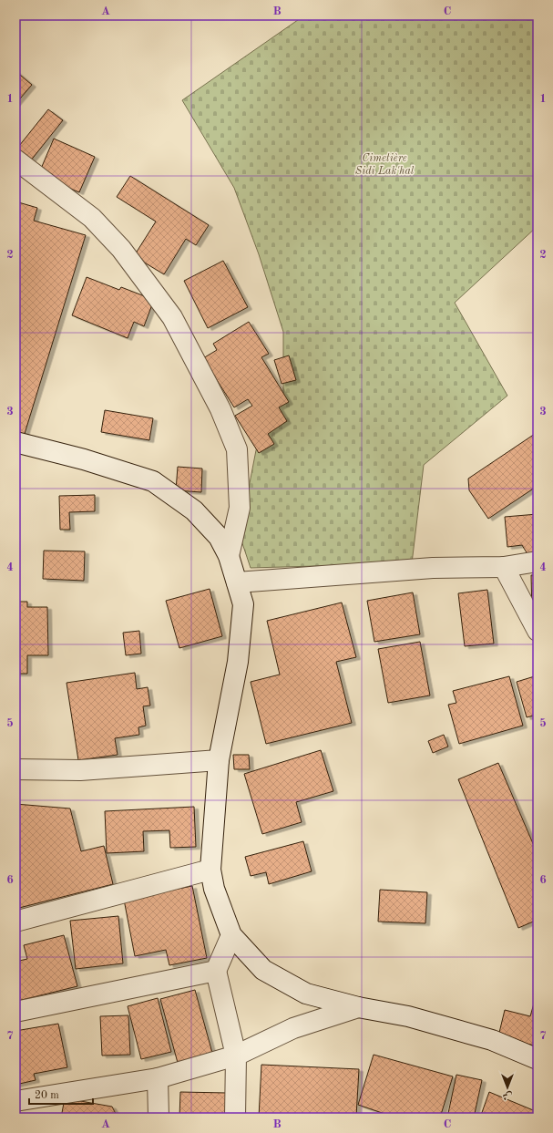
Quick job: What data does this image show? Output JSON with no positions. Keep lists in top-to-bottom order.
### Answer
{
  "parks": ["Cimetière Sidi Lak'hal"],
  "scale_bar": "20 m",
  "north": "bottom",
  "grid": {
    "columns": ["A", "B", "C"],
    "rows": [
      "1",
      "2",
      "3",
      "4",
      "5",
      "6",
      "7"
    ]
  }
}
